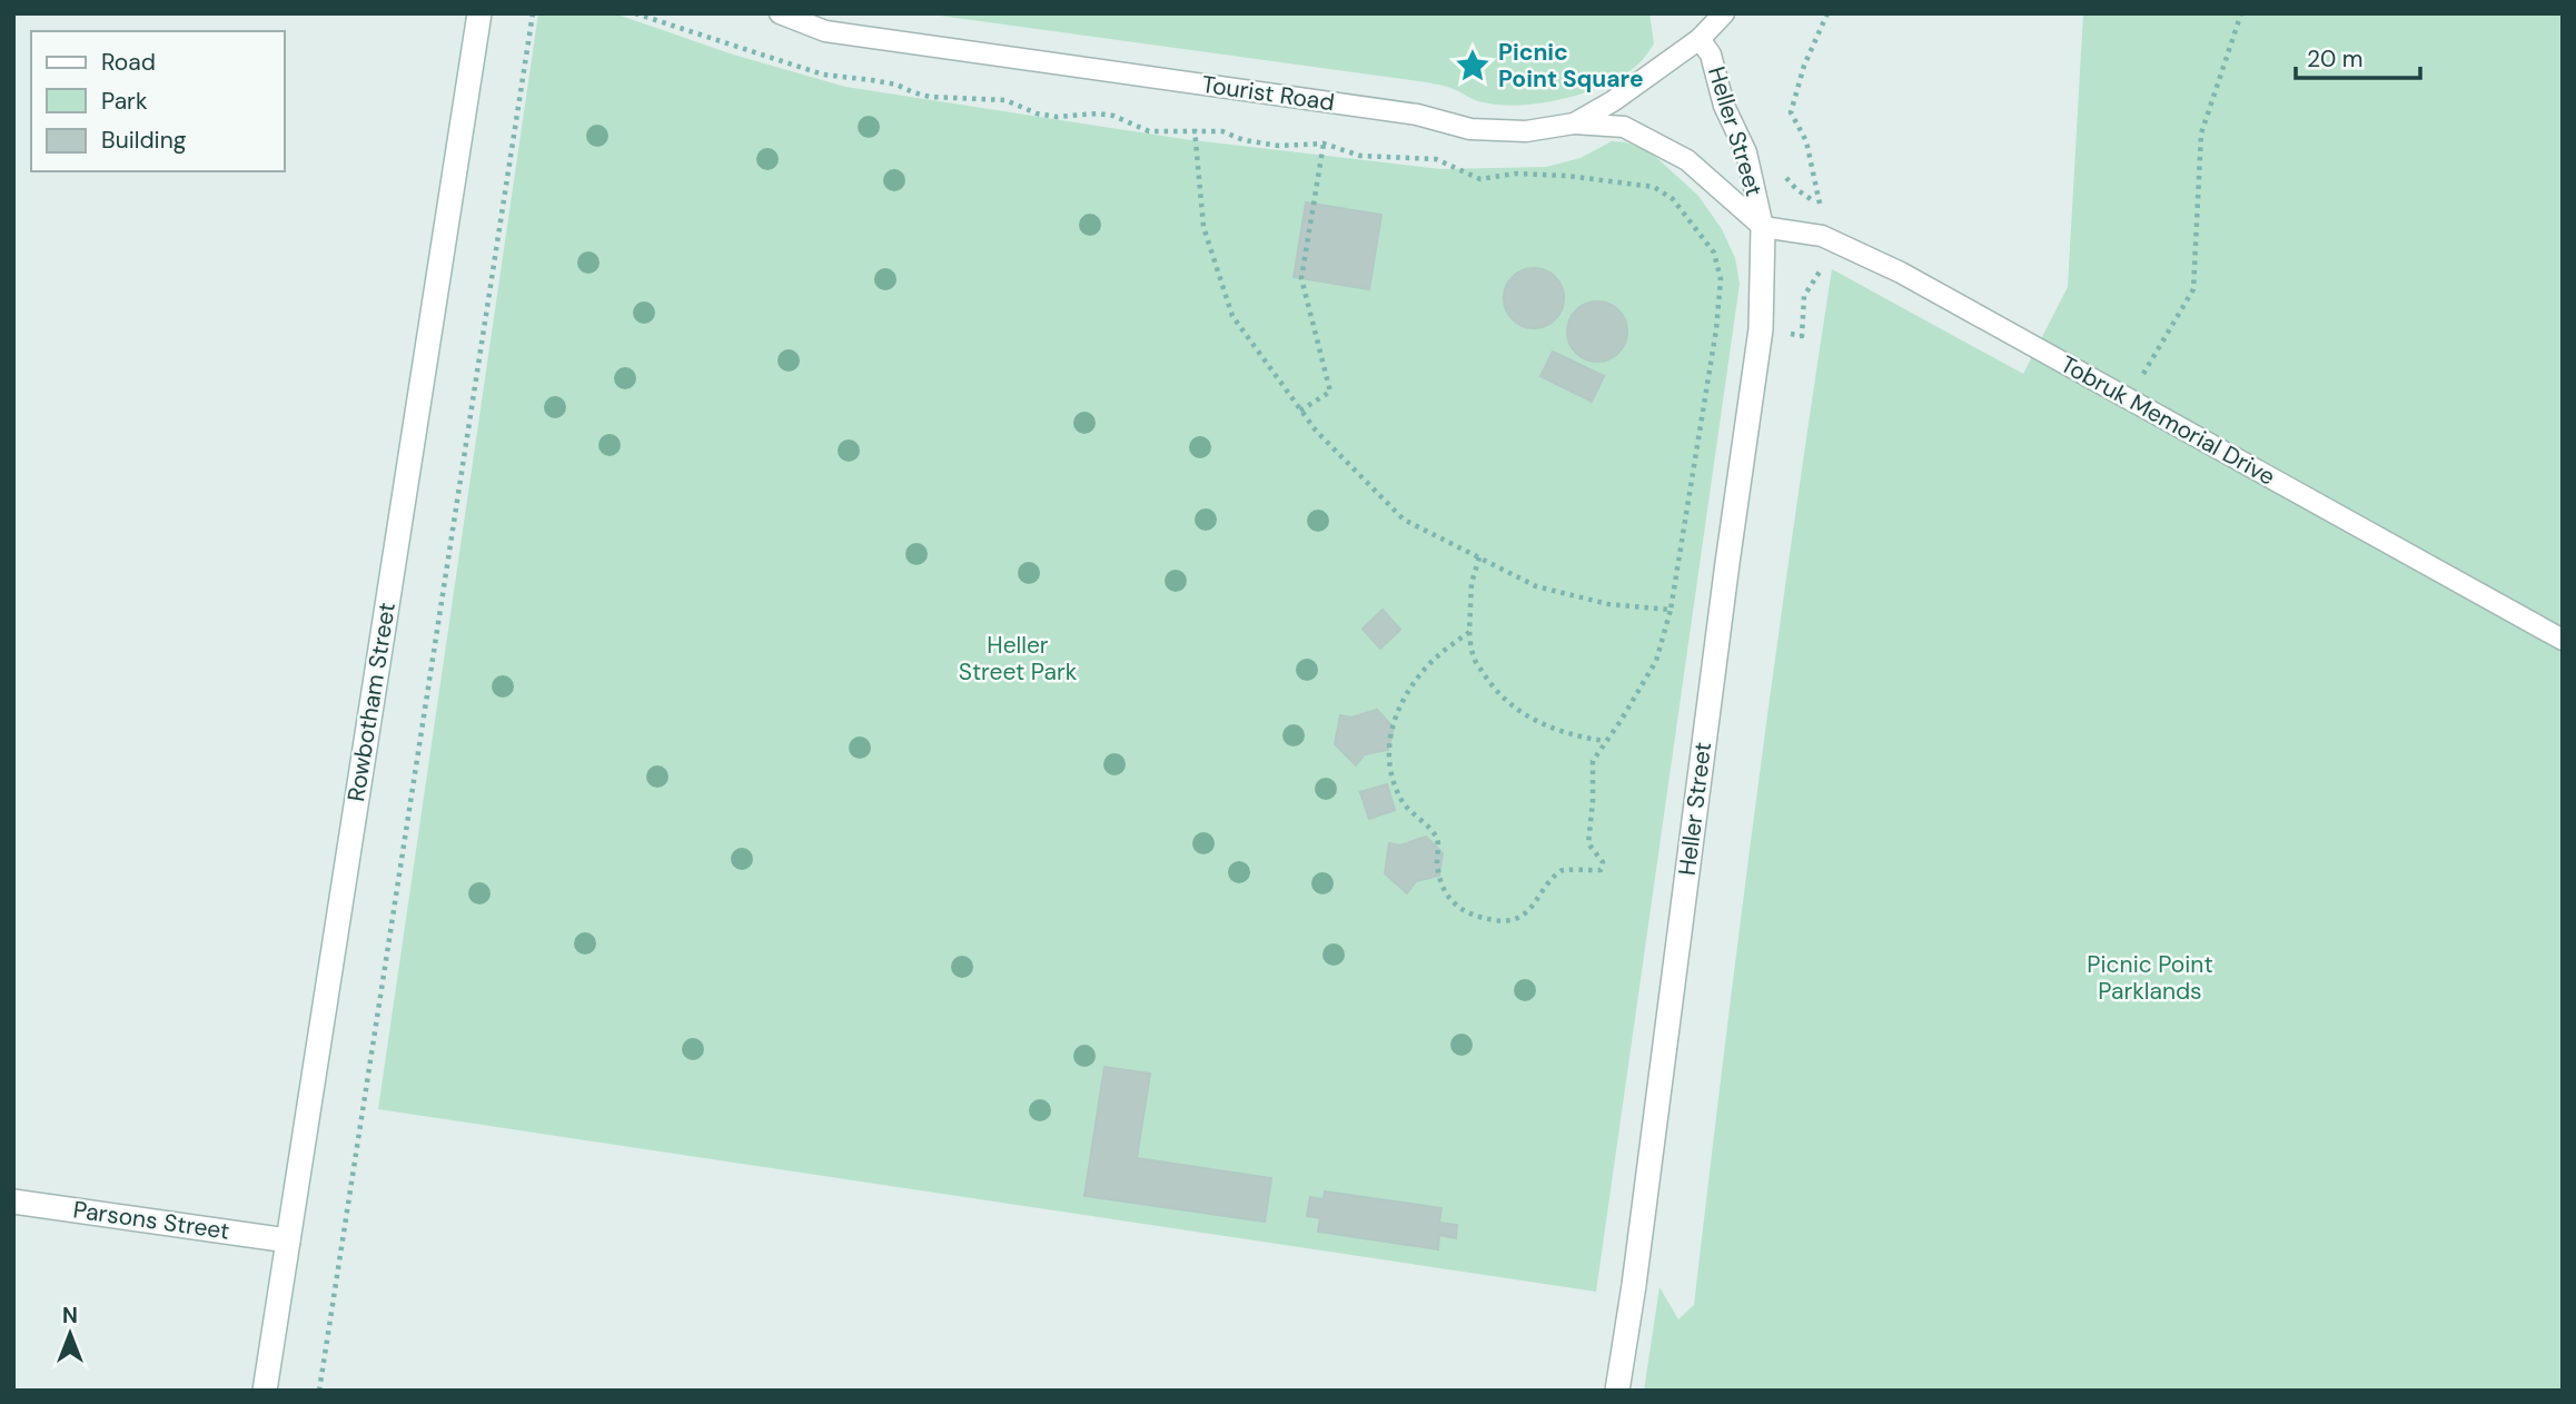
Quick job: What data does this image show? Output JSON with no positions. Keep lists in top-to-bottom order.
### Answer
{
  "streets": {
    "street": ["Heller Street", "Rowbotham Street", "Parsons Street"],
    "lane": ["Tourist Road", "Tobruk Memorial Drive"]
  },
  "crossings": [
    ["Tourist Road", "Heller Street"],
    ["Heller Street", "Tobruk Memorial Drive"],
    ["Rowbotham Street", "Parsons Street"]
  ],
  "parks": ["Heller Street Park", "Picnic Point Parklands"],
  "places": {
    "place": ["Picnic Point Square"]
  },
  "legend": ["Road", "Park", "Building"],
  "scale_bar": "20 m",
  "north": "top"
}
